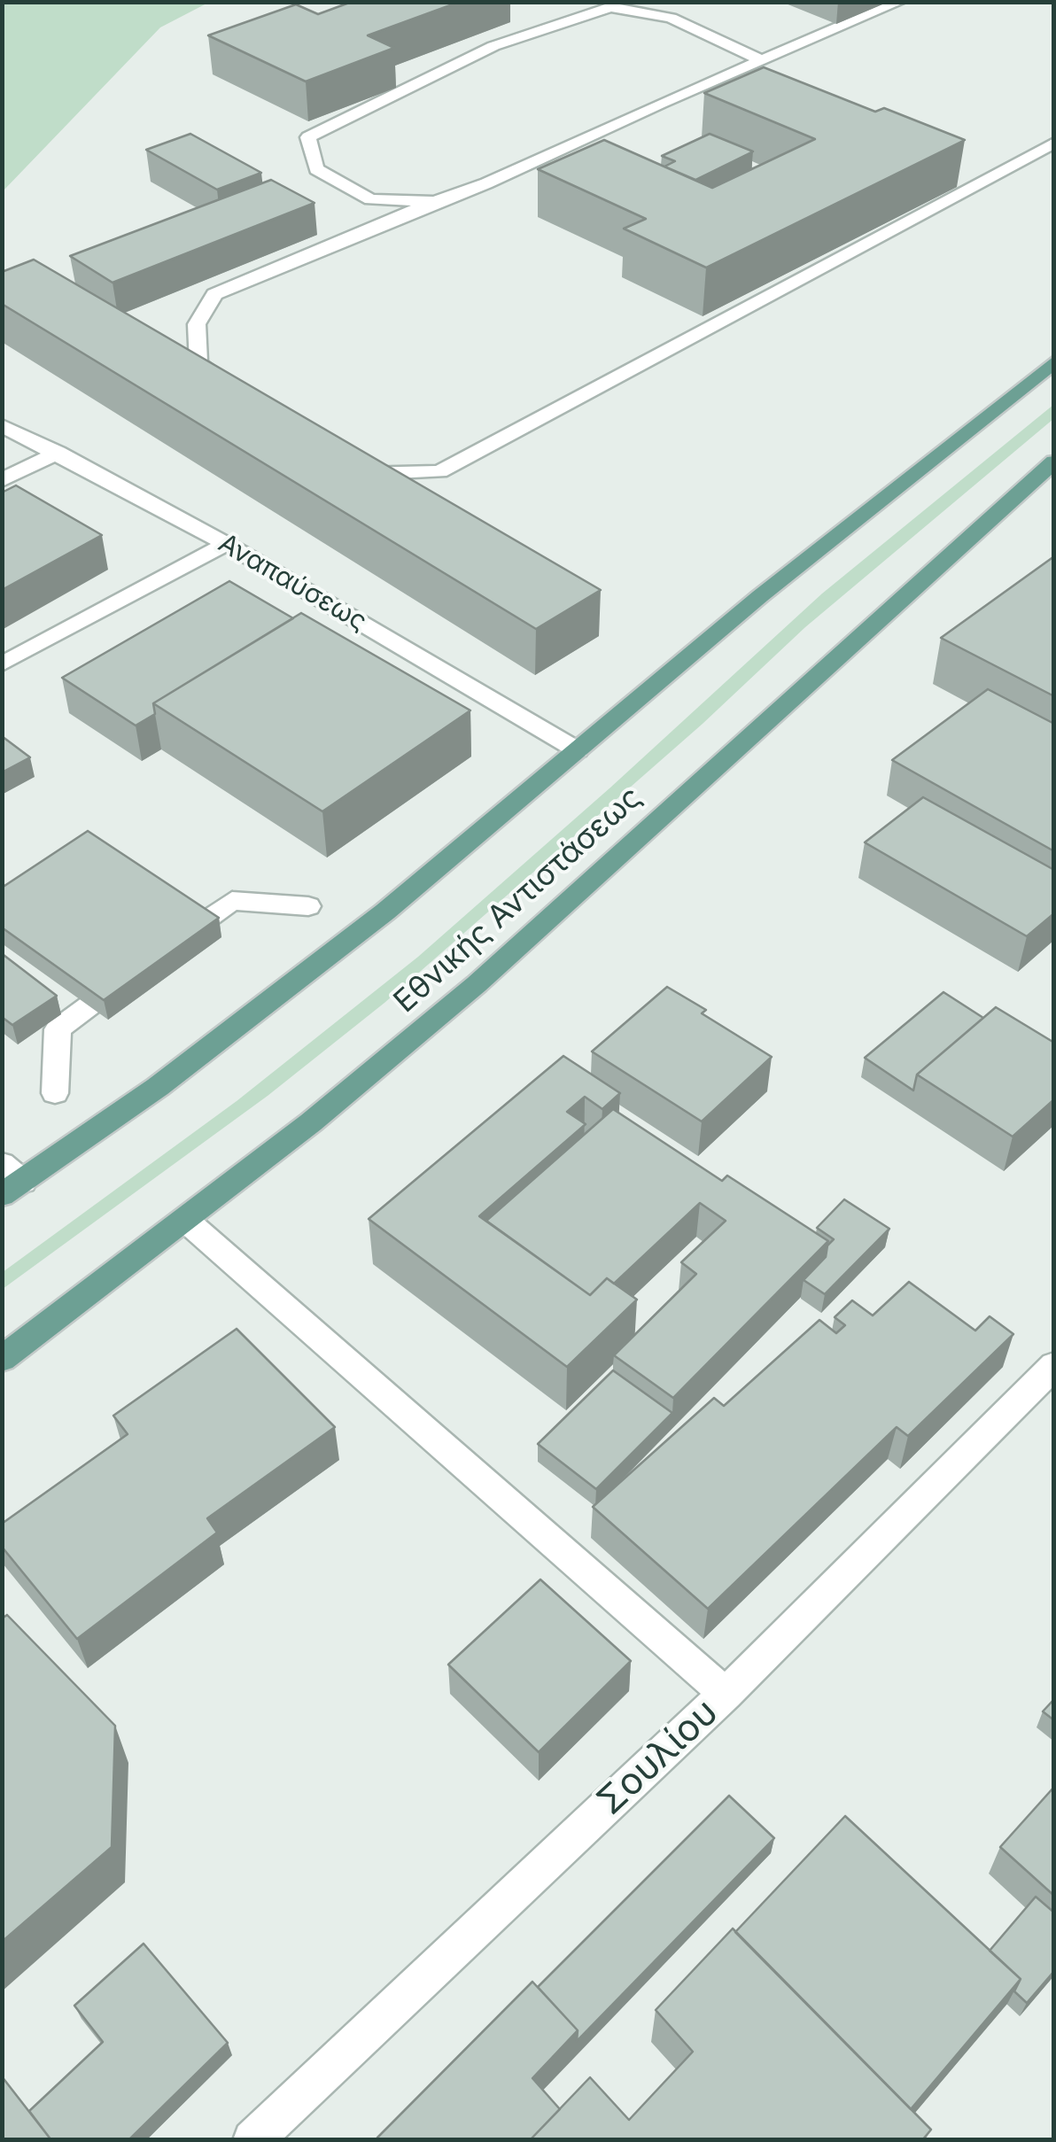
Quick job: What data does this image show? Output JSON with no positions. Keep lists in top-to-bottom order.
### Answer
{
  "streets": {
    "main road": ["Εθνικής Αντιστάσεως"],
    "street": ["Αναπαύσεως", "Σουλίου"]
  }
}
